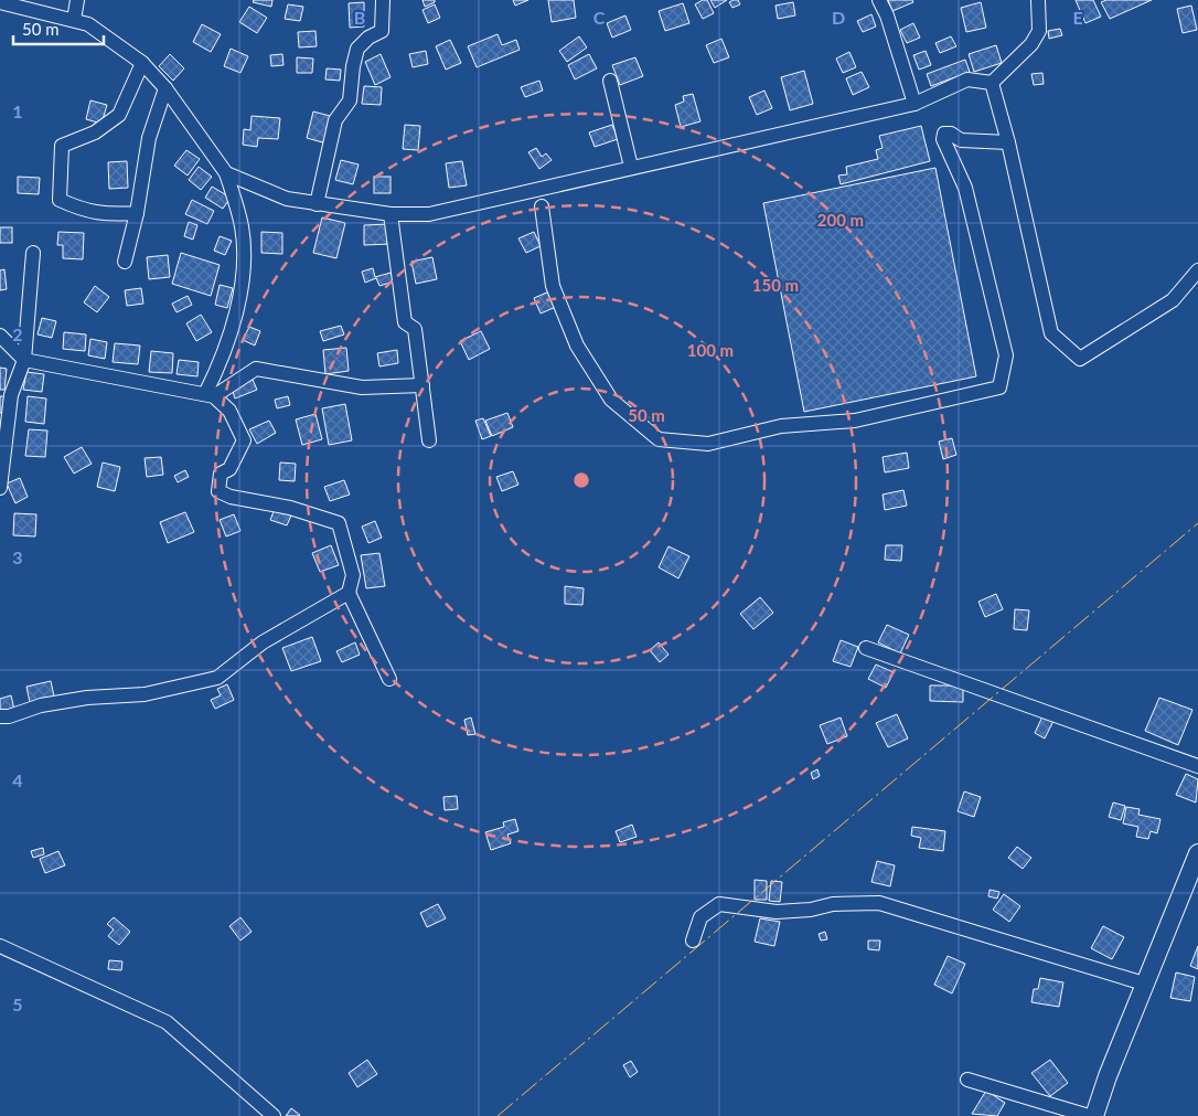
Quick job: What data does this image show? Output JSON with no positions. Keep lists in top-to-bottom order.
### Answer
{
  "scale_bar": "50 m",
  "grid": {
    "columns": [
      "B",
      "C",
      "D",
      "E"
    ],
    "rows": [
      "1",
      "2",
      "3",
      "4",
      "5"
    ]
  },
  "rings": [
    "200 m",
    "150 m",
    "100 m",
    "50 m"
  ]
}
